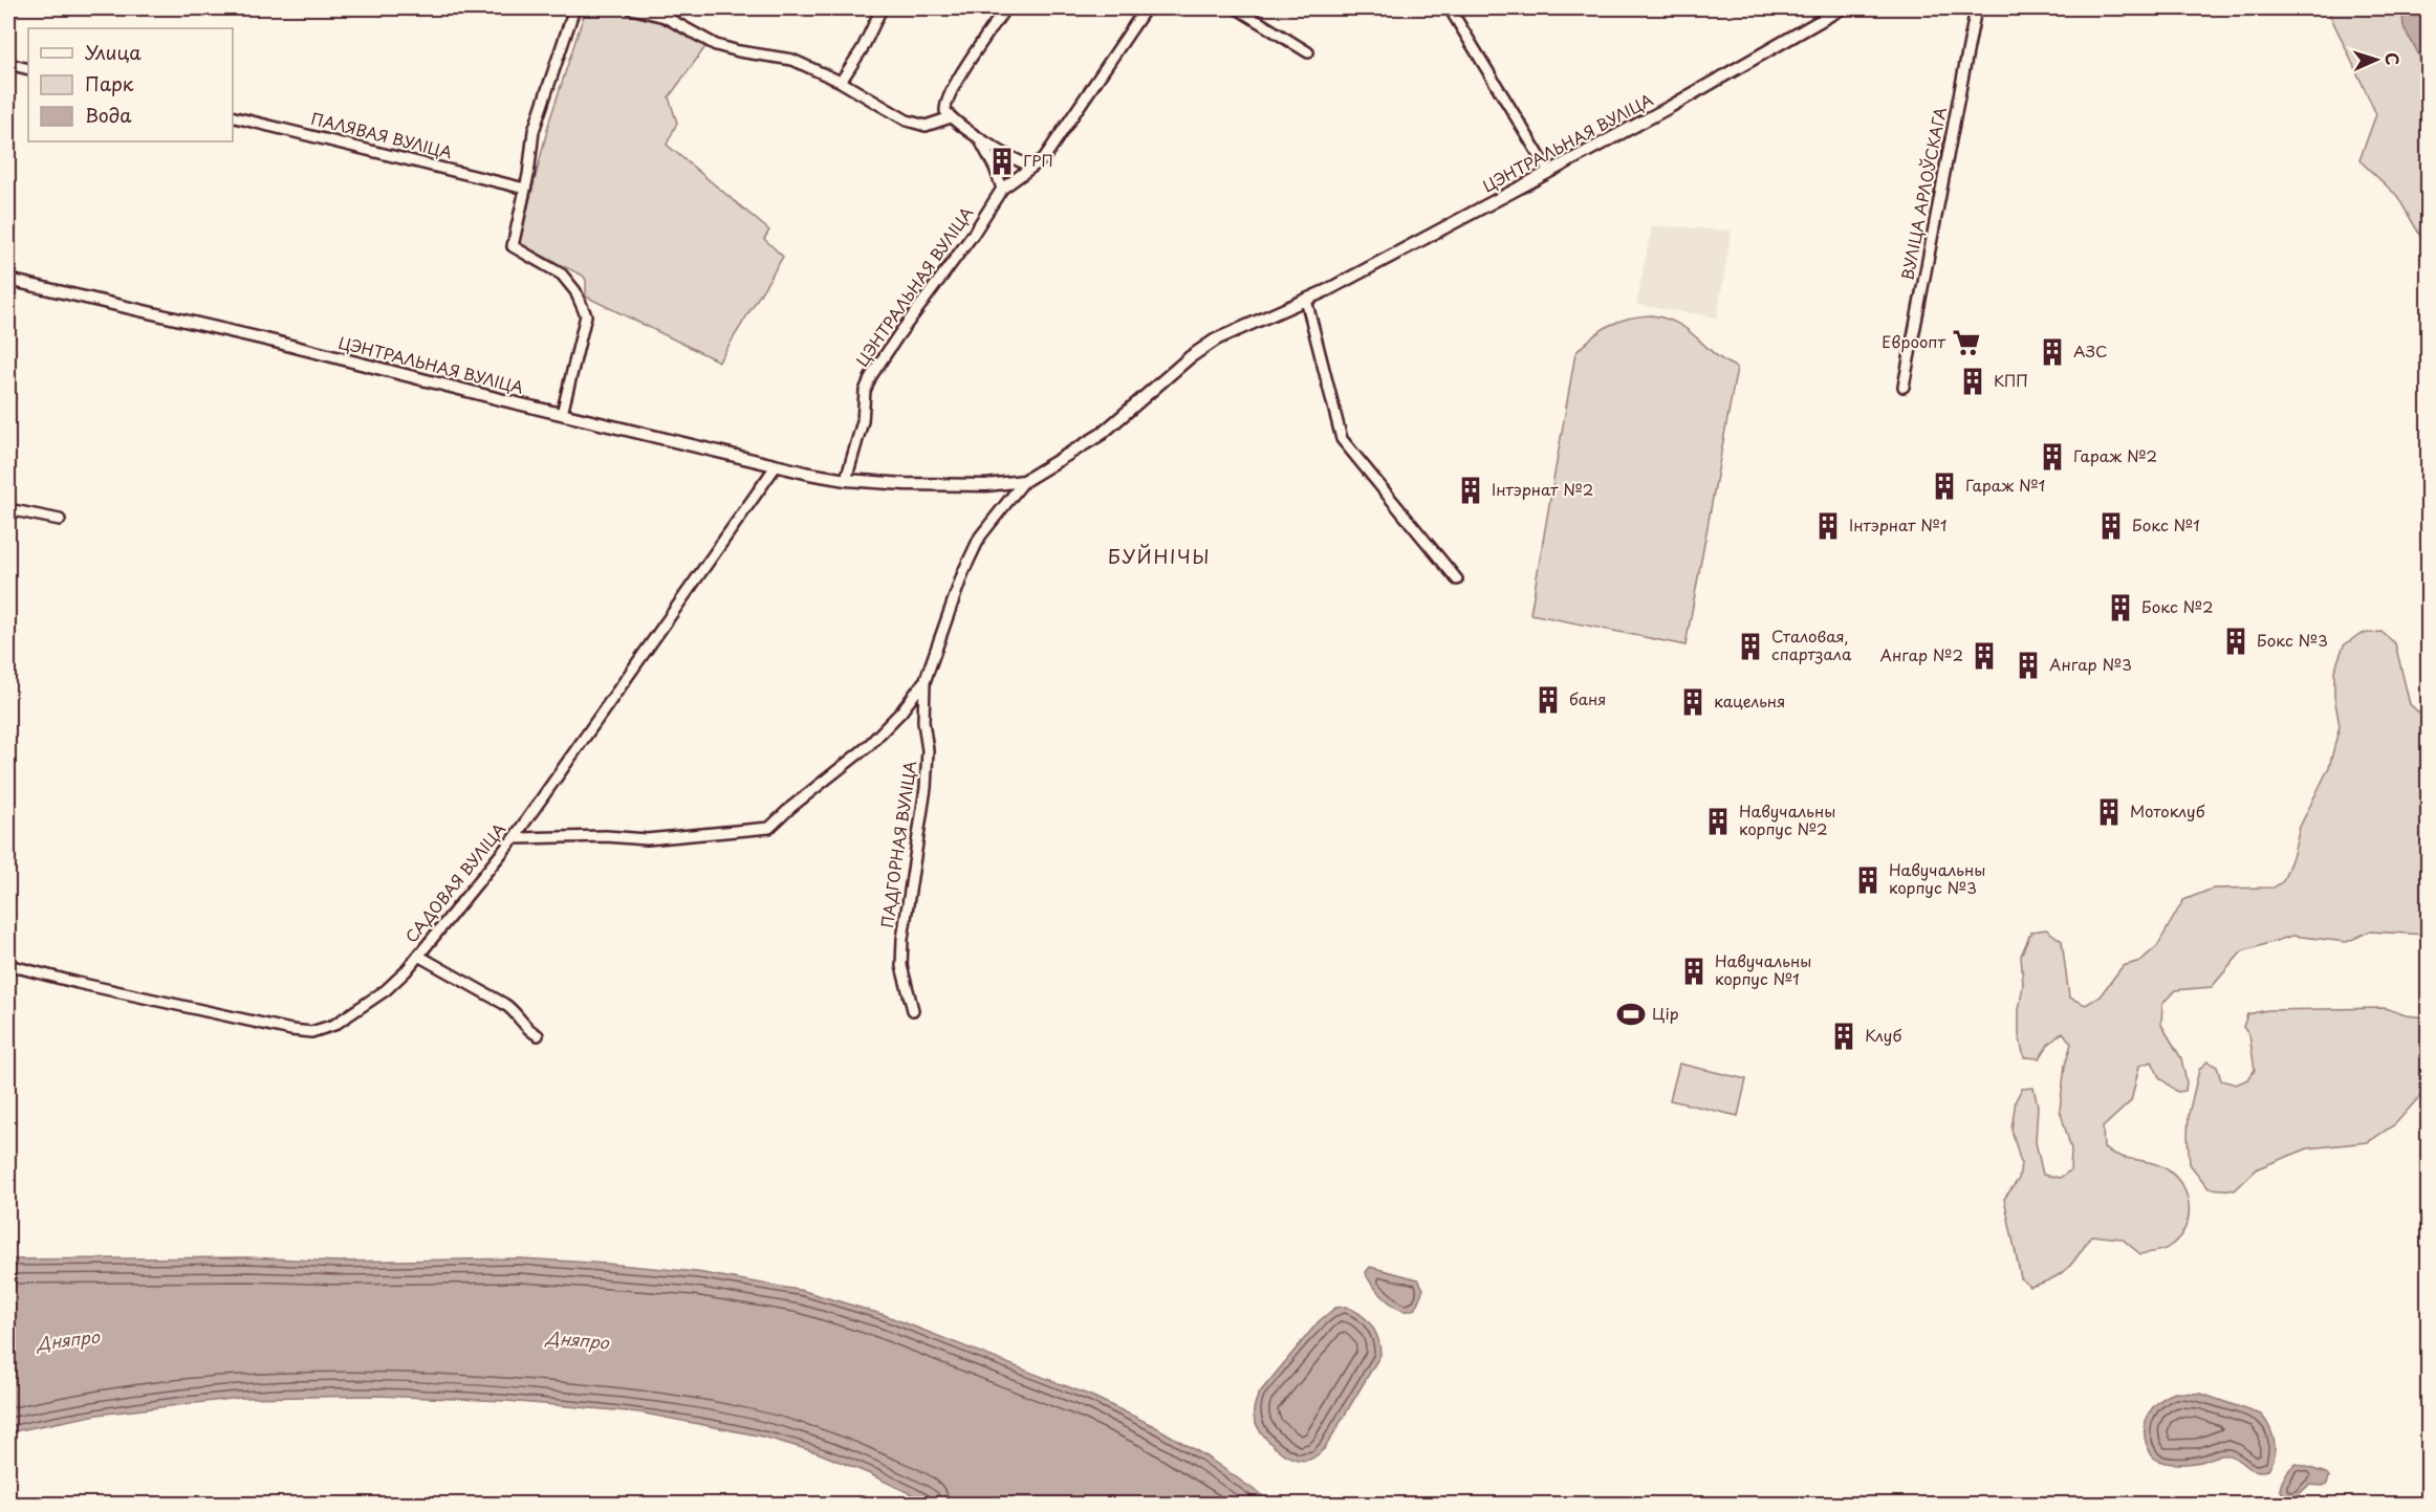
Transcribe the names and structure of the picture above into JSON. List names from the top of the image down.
{
  "streets": {
    "street": [
      "ПАЛЯВАЯ ВУЛІЦА",
      "ЦЭНТРАЛЬНАЯ ВУЛІЦА",
      "ВУЛІЦА АРЛОЎСКАГА",
      "ПАДГОРНАЯ ВУЛІЦА",
      "САДОВАЯ ВУЛІЦА"
    ]
  },
  "crossings": [
    ["ЦЭНТРАЛЬНАЯ ВУЛІЦА", "ПАДГОРНАЯ ВУЛІЦА"],
    ["ЦЭНТРАЛЬНАЯ ВУЛІЦА", "САДОВАЯ ВУЛІЦА"],
    ["ПАДГОРНАЯ ВУЛІЦА", "САДОВАЯ ВУЛІЦА"]
  ],
  "districts": ["БУЙНІЧЫ"],
  "water": ["Дняпро"],
  "places": {
    "building": [
      "ГРП",
      "АЗС",
      "КПП",
      "Гараж №2",
      "Гараж №1",
      "Інтэрнат №2",
      "Інтэрнат №1",
      "Бокс №1",
      "Бокс №2",
      "Бокс №3",
      "Сталовая, спартзала",
      "Ангар №2",
      "Ангар №3",
      "баня",
      "кацельня",
      "Мотоклуб",
      "Навучальны корпус №2",
      "Навучальны корпус №3",
      "Навучальны корпус №1",
      "Клуб"
    ],
    "supermarket": ["Евроопт"],
    "sports": ["Цір"]
  },
  "legend": ["Улица", "Парк", "Вода"],
  "north": "right"
}
